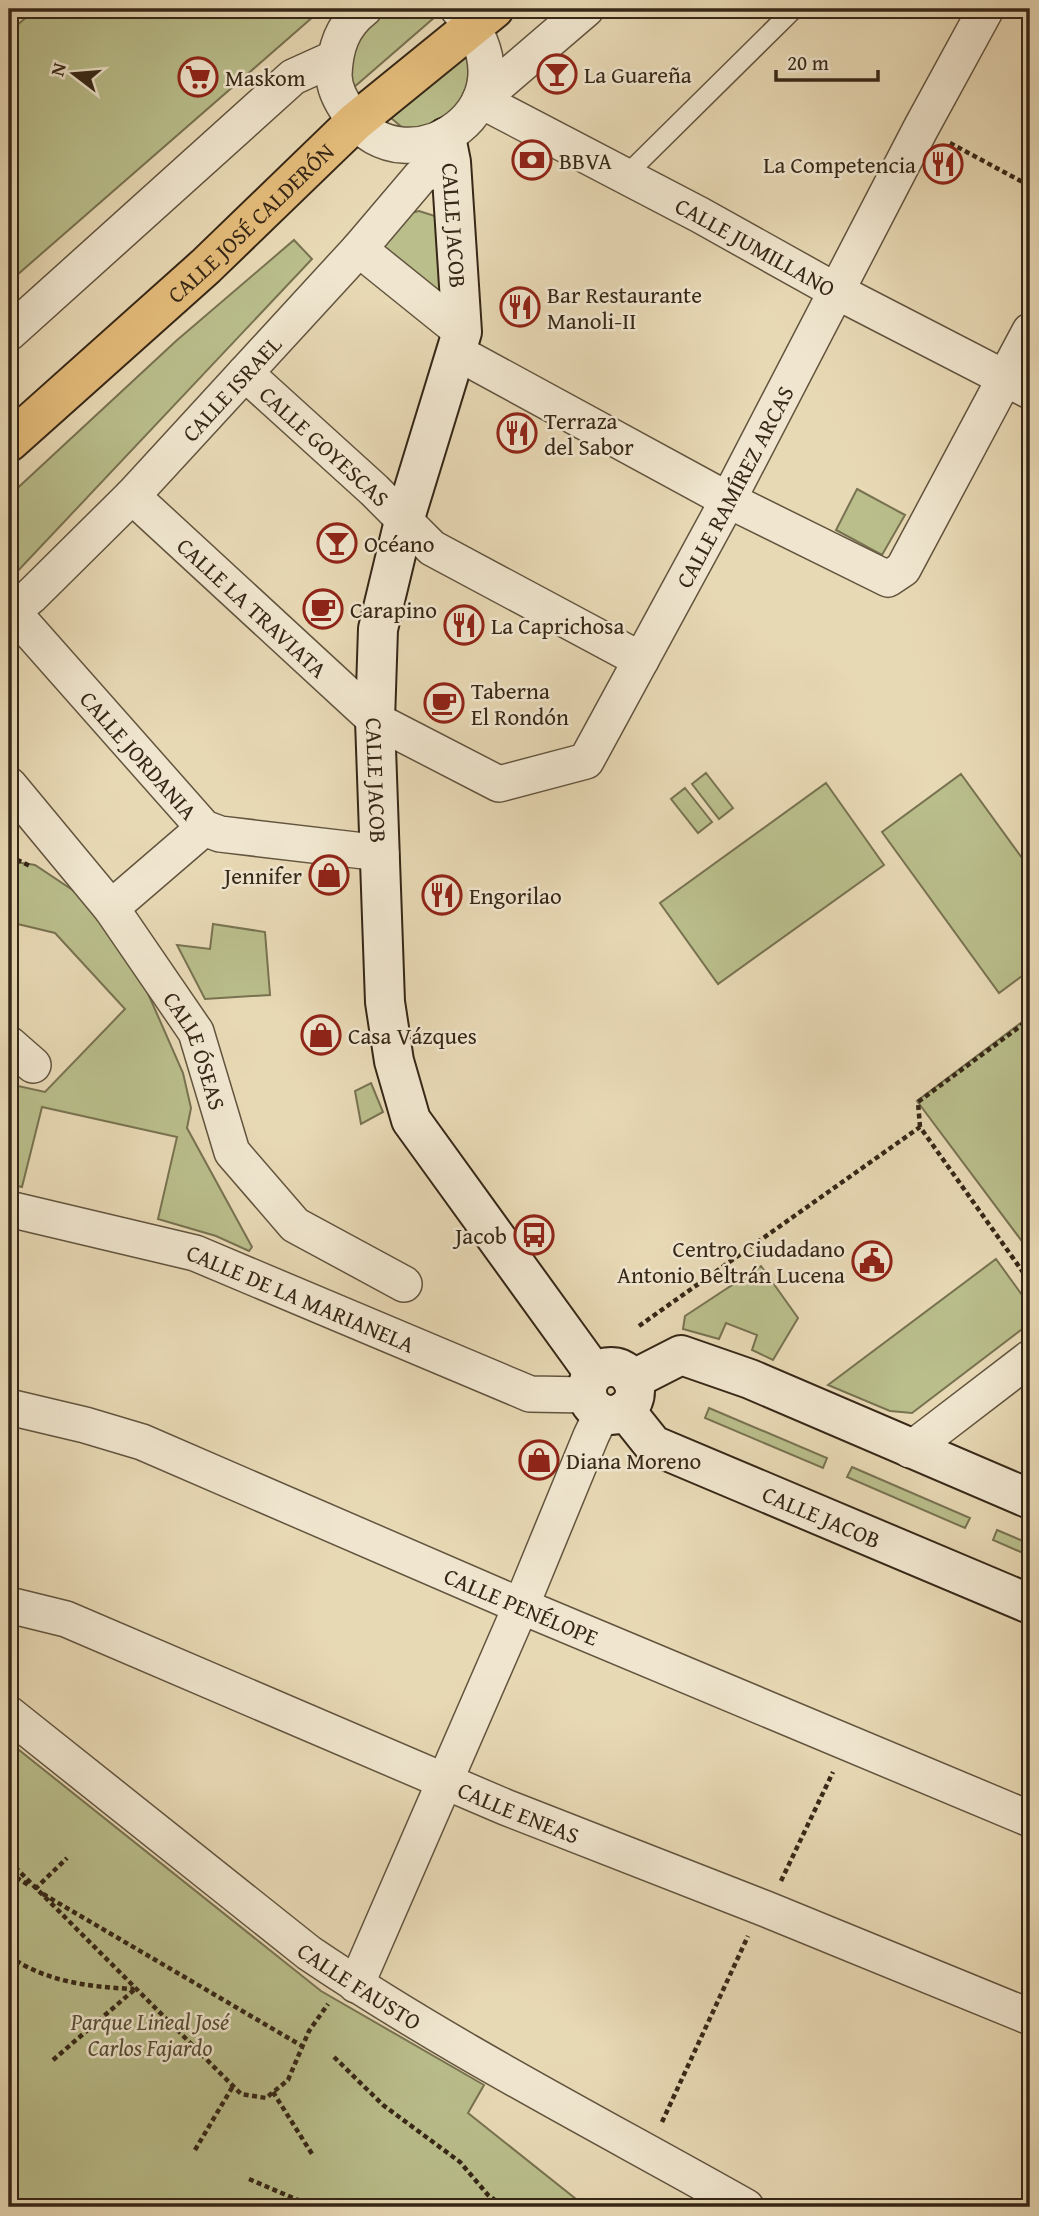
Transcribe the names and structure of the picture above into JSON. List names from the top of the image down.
{
  "streets": {
    "main road": ["CALLE JOSÉ CALDERÓN"],
    "street": [
      "CALLE JACOB",
      "CALLE JUMILLANO",
      "CALLE ISRAEL",
      "CALLE GOYESCAS",
      "CALLE RAMÍREZ ARCAS",
      "CALLE LA TRAVIATA",
      "CALLE JORDANIA",
      "CALLE ÓSEAS",
      "CALLE DE LA MARIANELA",
      "CALLE PENÉLOPE",
      "CALLE ENEAS",
      "CALLE FAUSTO"
    ]
  },
  "crossings": [
    ["CALLE JACOB", "CALLE ISRAEL"],
    ["CALLE JACOB", "CALLE GOYESCAS"],
    ["CALLE JACOB", "CALLE RAMÍREZ ARCAS"],
    ["CALLE JACOB", "CALLE LA TRAVIATA"],
    ["CALLE JACOB", "CALLE JORDANIA"],
    ["CALLE JACOB", "CALLE DE LA MARIANELA"],
    ["CALLE JUMILLANO", "CALLE RAMÍREZ ARCAS"],
    ["CALLE ISRAEL", "CALLE GOYESCAS"],
    ["CALLE ISRAEL", "CALLE LA TRAVIATA"],
    ["CALLE ISRAEL", "CALLE JORDANIA"],
    ["CALLE GOYESCAS", "CALLE RAMÍREZ ARCAS"],
    ["CALLE RAMÍREZ ARCAS", "CALLE LA TRAVIATA"]
  ],
  "parks": ["Parque Lineal José Carlos Fajardo"],
  "places": {
    "bar": ["La Guareña", "Océano"],
    "supermarket": ["Maskom"],
    "bank": ["BBVA"],
    "restaurant": [
      "La Competencia",
      "Bar Restaurante Manoli-II",
      "Terraza del Sabor",
      "La Caprichosa",
      "Engorilao"
    ],
    "cafe": ["Carapino", "Taberna El Rondón"],
    "shop": ["Jennifer", "Casa Vázques", "Diana Moreno"],
    "bus stop": ["Jacob"],
    "public building": ["Centro Ciudadano Antonio Beltrán Lucena"]
  },
  "scale_bar": "20 m",
  "north": "left"
}
